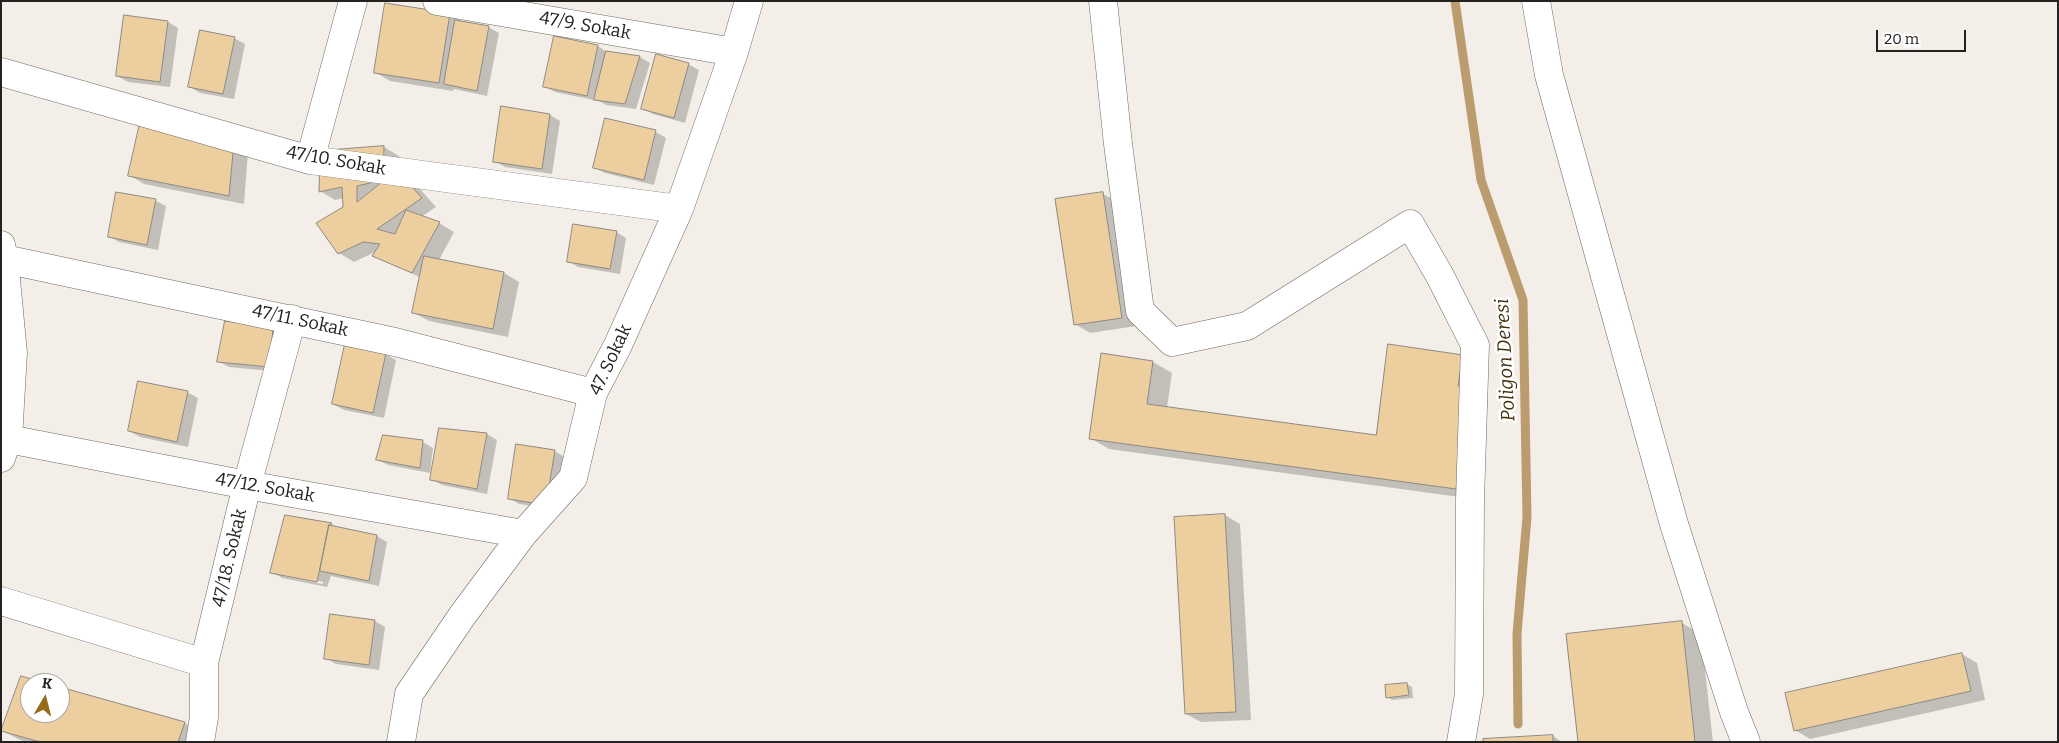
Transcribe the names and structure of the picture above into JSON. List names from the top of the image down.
{
  "streets": {
    "street": [
      "47/9. Sokak",
      "47/10. Sokak",
      "47/11. Sokak",
      "47. Sokak",
      "47/12. Sokak",
      "47/18. Sokak"
    ]
  },
  "crossings": [
    ["47/9. Sokak", "47. Sokak"],
    ["47/10. Sokak", "47. Sokak"],
    ["47/11. Sokak", "47. Sokak"],
    ["47/11. Sokak", "47/18. Sokak"],
    ["47. Sokak", "47/12. Sokak"],
    ["47/12. Sokak", "47/18. Sokak"]
  ],
  "water": ["Poligon Deresi"],
  "scale_bar": "20 m",
  "north": "top"
}
